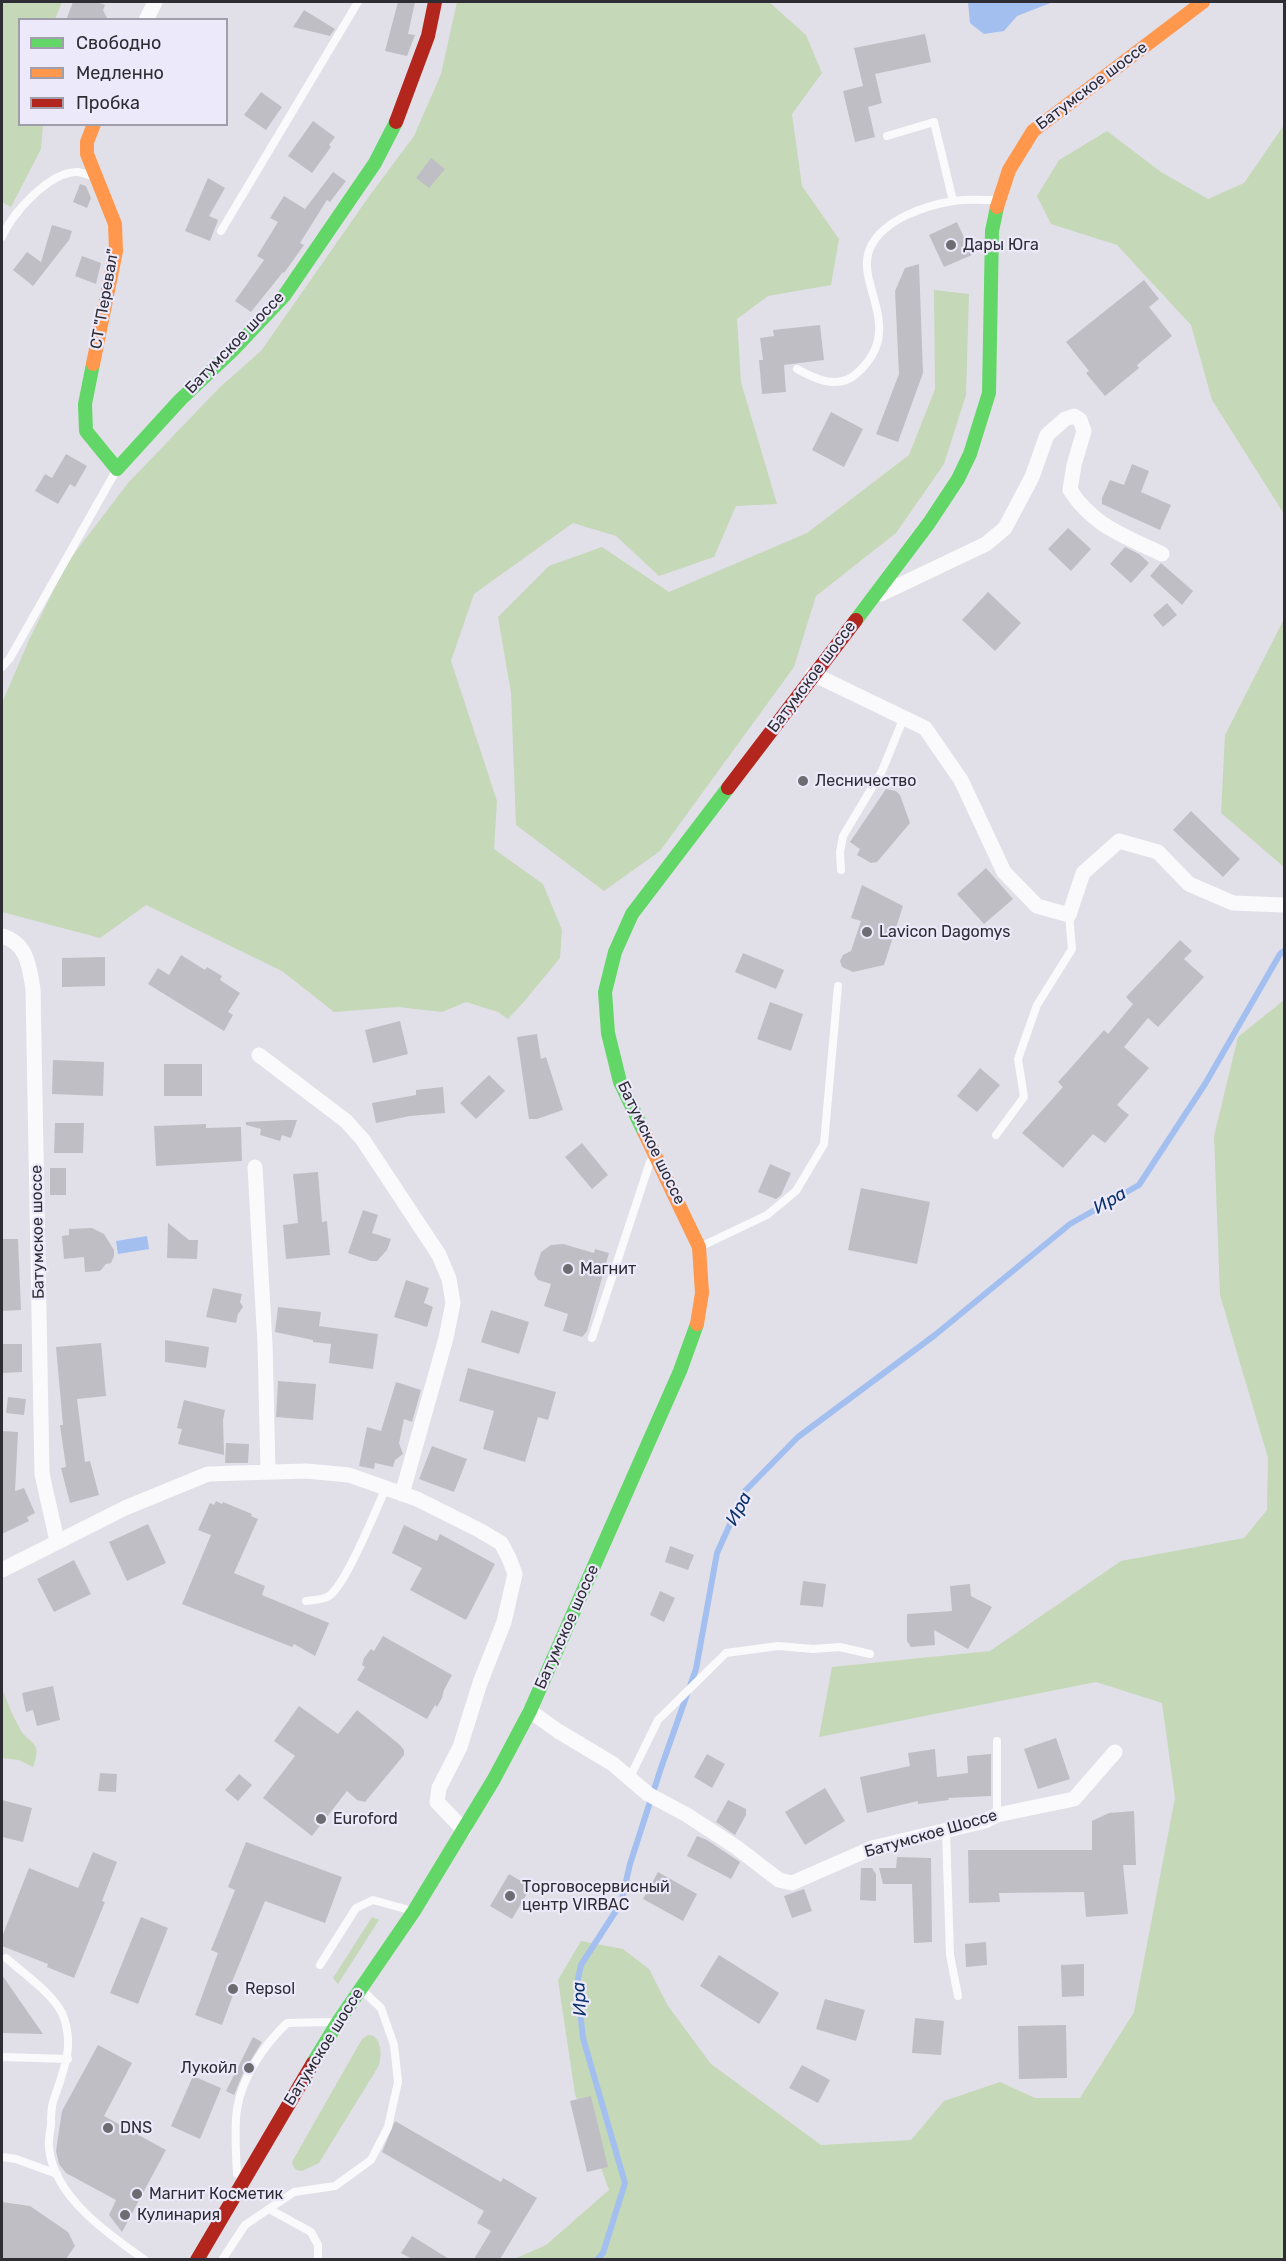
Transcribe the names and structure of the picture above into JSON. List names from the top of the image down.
{
  "streets": {
    "main road": ["Батумское шоссе", "СТ \"Перевал\""],
    "street": ["Батумское Шоссе"]
  },
  "crossings": [
    ["Батумское шоссе", "СТ \"Перевал\""],
    ["Батумское шоссе", "Батумское Шоссе"]
  ],
  "water": ["Ира"],
  "places": [
    "Дары Юга",
    "Лесничество",
    "Lavicon Dagomys",
    "Магнит",
    "Euroford",
    "Торговосервисный центр VIRBAC",
    "Repsol",
    "Лукойл",
    "DNS",
    "Магнит Косметик",
    "Кулинария"
  ],
  "legend": ["Свободно", "Медленно", "Пробка"]
}
